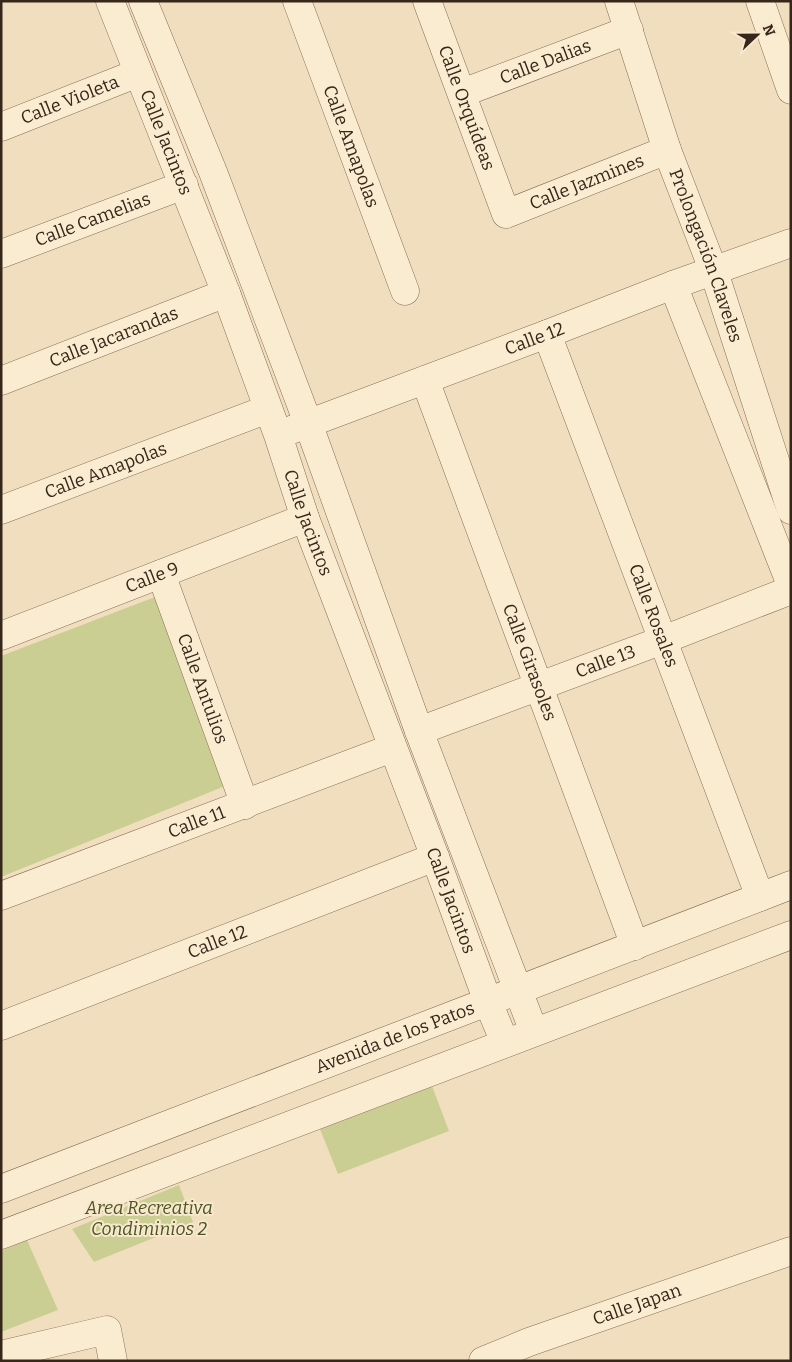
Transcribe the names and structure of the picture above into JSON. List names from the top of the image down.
{
  "streets": {
    "street": [
      "Calle Dalias",
      "Calle Violeta",
      "Calle Orquídeas",
      "Calle Jacintos",
      "Calle Amapolas",
      "Calle Jazmines",
      "Calle Camelias",
      "Prolongación Claveles",
      "Calle Jacarandas",
      "Calle 12",
      "Calle 9",
      "Calle Rosales",
      "Calle 13",
      "Calle Girasoles",
      "Calle Antulios",
      "Calle 11",
      "Avenida de los Patos",
      "Calle Japan"
    ]
  },
  "crossings": [
    ["Calle Dalias", "Calle Orquídeas"],
    ["Calle Dalias", "Prolongación Claveles"],
    ["Calle Violeta", "Calle Jacintos"],
    ["Calle Orquídeas", "Calle Jazmines"],
    ["Calle Jacintos", "Calle Amapolas"],
    ["Calle Jacintos", "Calle Camelias"],
    ["Calle Jacintos", "Calle Jacarandas"],
    ["Calle Jacintos", "Calle 12"],
    ["Calle Jacintos", "Calle 9"],
    ["Calle Jacintos", "Calle 13"],
    ["Calle Jacintos", "Calle 11"],
    ["Calle Jacintos", "Avenida de los Patos"],
    ["Calle Jazmines", "Prolongación Claveles"],
    ["Prolongación Claveles", "Calle 12"],
    ["Calle 12", "Calle Rosales"],
    ["Calle 12", "Calle Girasoles"],
    ["Calle 9", "Calle Antulios"],
    ["Calle Rosales", "Calle 13"],
    ["Calle Rosales", "Avenida de los Patos"],
    ["Calle 13", "Calle Girasoles"],
    ["Calle Girasoles", "Avenida de los Patos"],
    ["Calle Antulios", "Calle 11"]
  ],
  "parks": ["Area Recreativa Condiminios 2"],
  "north": "right"
}
